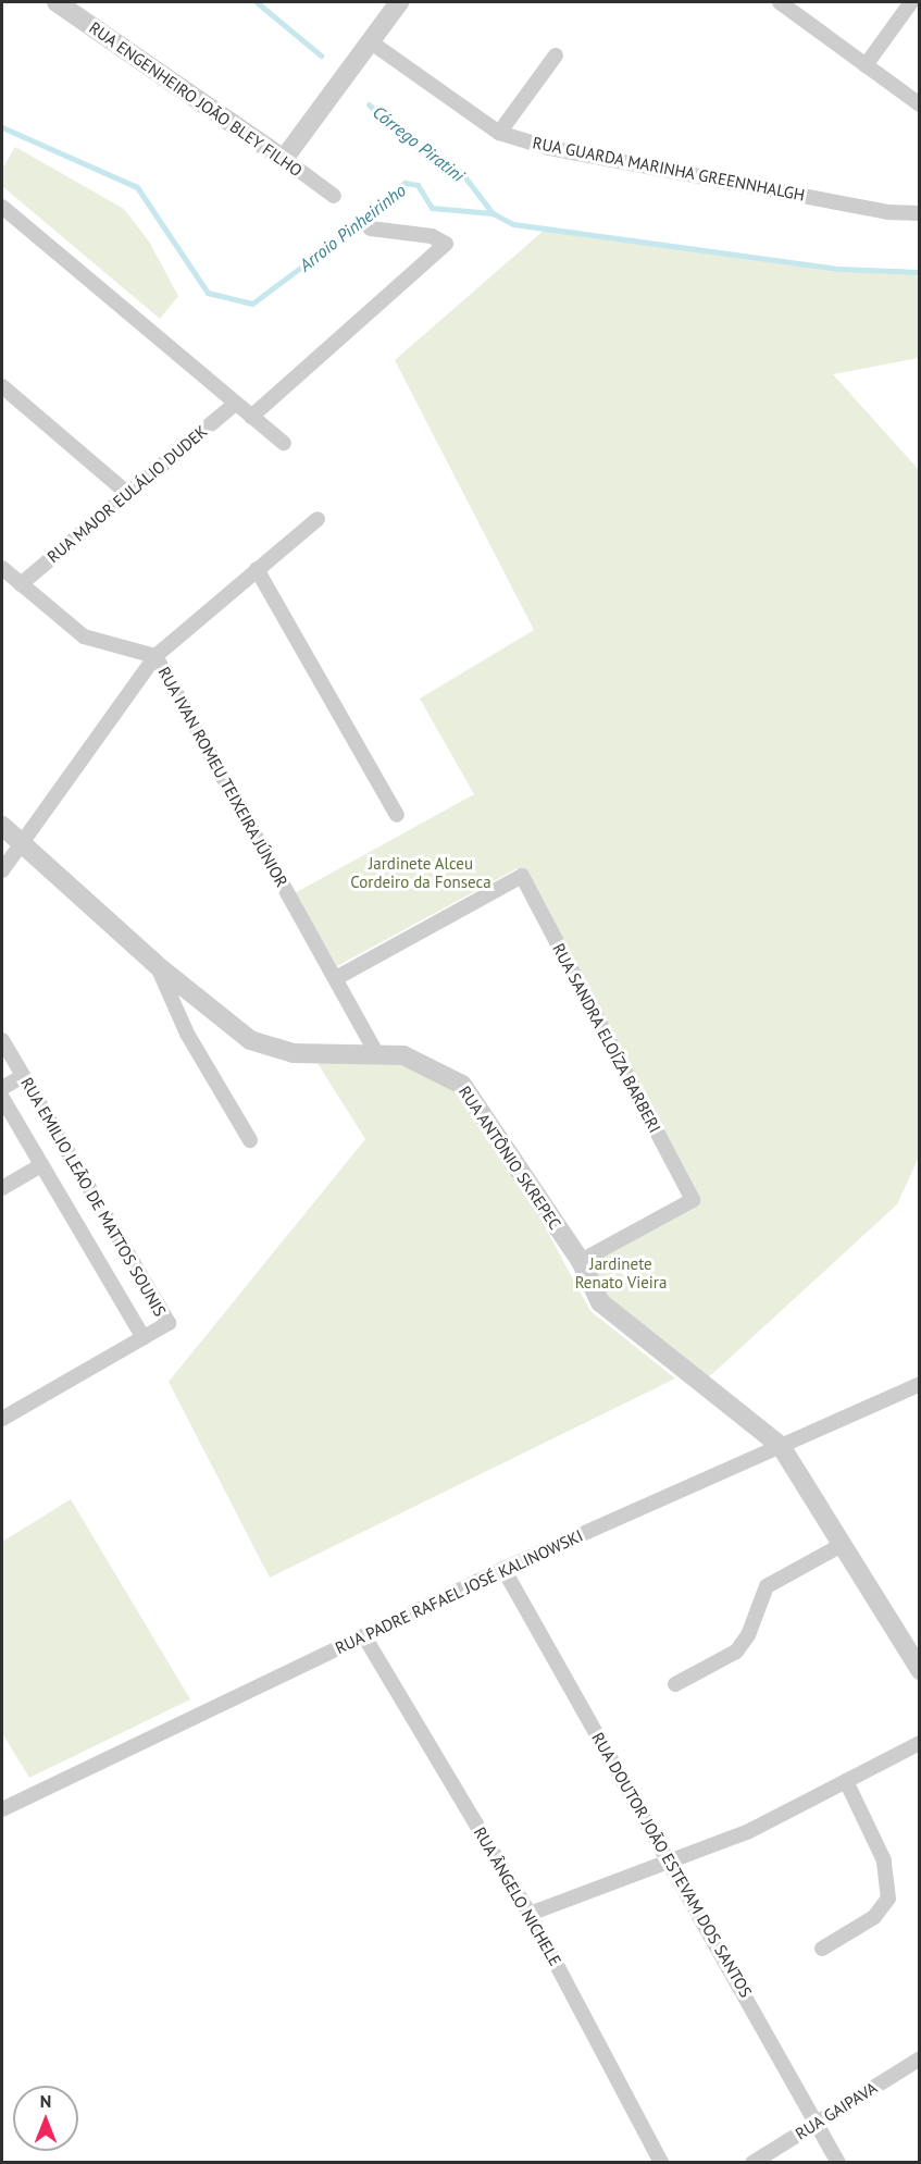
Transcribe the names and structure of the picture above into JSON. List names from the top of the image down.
{
  "streets": {
    "street": [
      "RUA ENGENHEIRO JOÃO BLEY FILHO",
      "RUA GUARDA MARINHA GREENNHALGH",
      "RUA MAJOR EULÁLIO DUDEK",
      "RUA IVAN ROMEU TEIXEIRA JÚNIOR",
      "RUA SANDRA ELOÍZA BARBERI",
      "RUA ANTÔNIO SKREPEC",
      "RUA EMILIO LEÃO DE MATTOS SOUNIS",
      "RUA PADRE RAFAEL JOSÉ KALINOWSKI",
      "RUA DOUTOR JOÃO ESTEVAM DOS SANTOS",
      "RUA ÂNGELO NICHELE",
      "RUA GAIPAVA"
    ]
  },
  "crossings": [
    ["RUA MAJOR EULÁLIO DUDEK", "RUA IVAN ROMEU TEIXEIRA JÚNIOR"],
    ["RUA IVAN ROMEU TEIXEIRA JÚNIOR", "RUA SANDRA ELOÍZA BARBERI"],
    ["RUA IVAN ROMEU TEIXEIRA JÚNIOR", "RUA ANTÔNIO SKREPEC"],
    ["RUA SANDRA ELOÍZA BARBERI", "RUA ANTÔNIO SKREPEC"],
    ["RUA ANTÔNIO SKREPEC", "RUA PADRE RAFAEL JOSÉ KALINOWSKI"],
    ["RUA PADRE RAFAEL JOSÉ KALINOWSKI", "RUA DOUTOR JOÃO ESTEVAM DOS SANTOS"],
    ["RUA PADRE RAFAEL JOSÉ KALINOWSKI", "RUA ÂNGELO NICHELE"],
    ["RUA DOUTOR JOÃO ESTEVAM DOS SANTOS", "RUA GAIPAVA"]
  ],
  "water": ["Córrego Piratini", "Arroio Pinheirinho"],
  "parks": ["Jardinete Alceu Cordeiro da Fonseca", "Jardinete Renato Vieira"],
  "north": "top"
}
